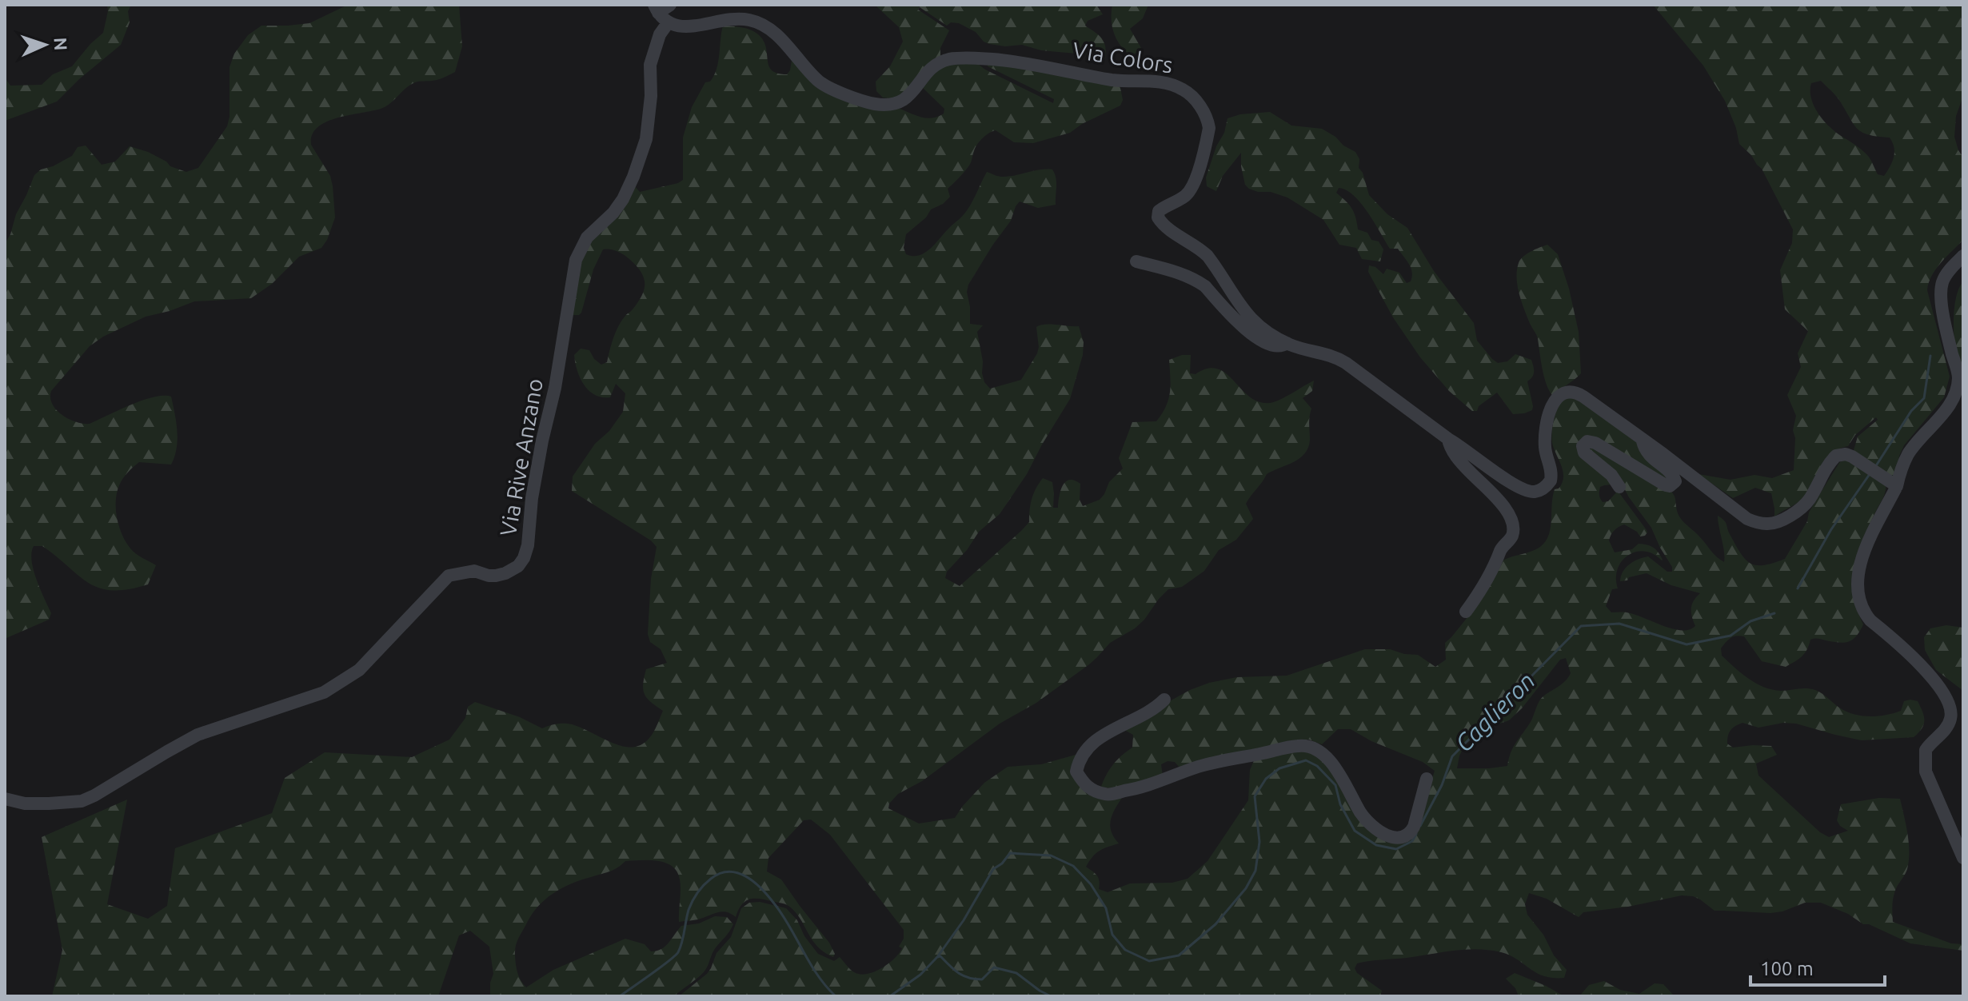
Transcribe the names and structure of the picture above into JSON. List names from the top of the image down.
{
  "streets": {
    "street": ["Via Colors", "Via Rive Anzano"]
  },
  "crossings": [
    ["Via Colors", "Via Rive Anzano"]
  ],
  "water": ["Caglieron"],
  "scale_bar": "100 m",
  "north": "right"
}
